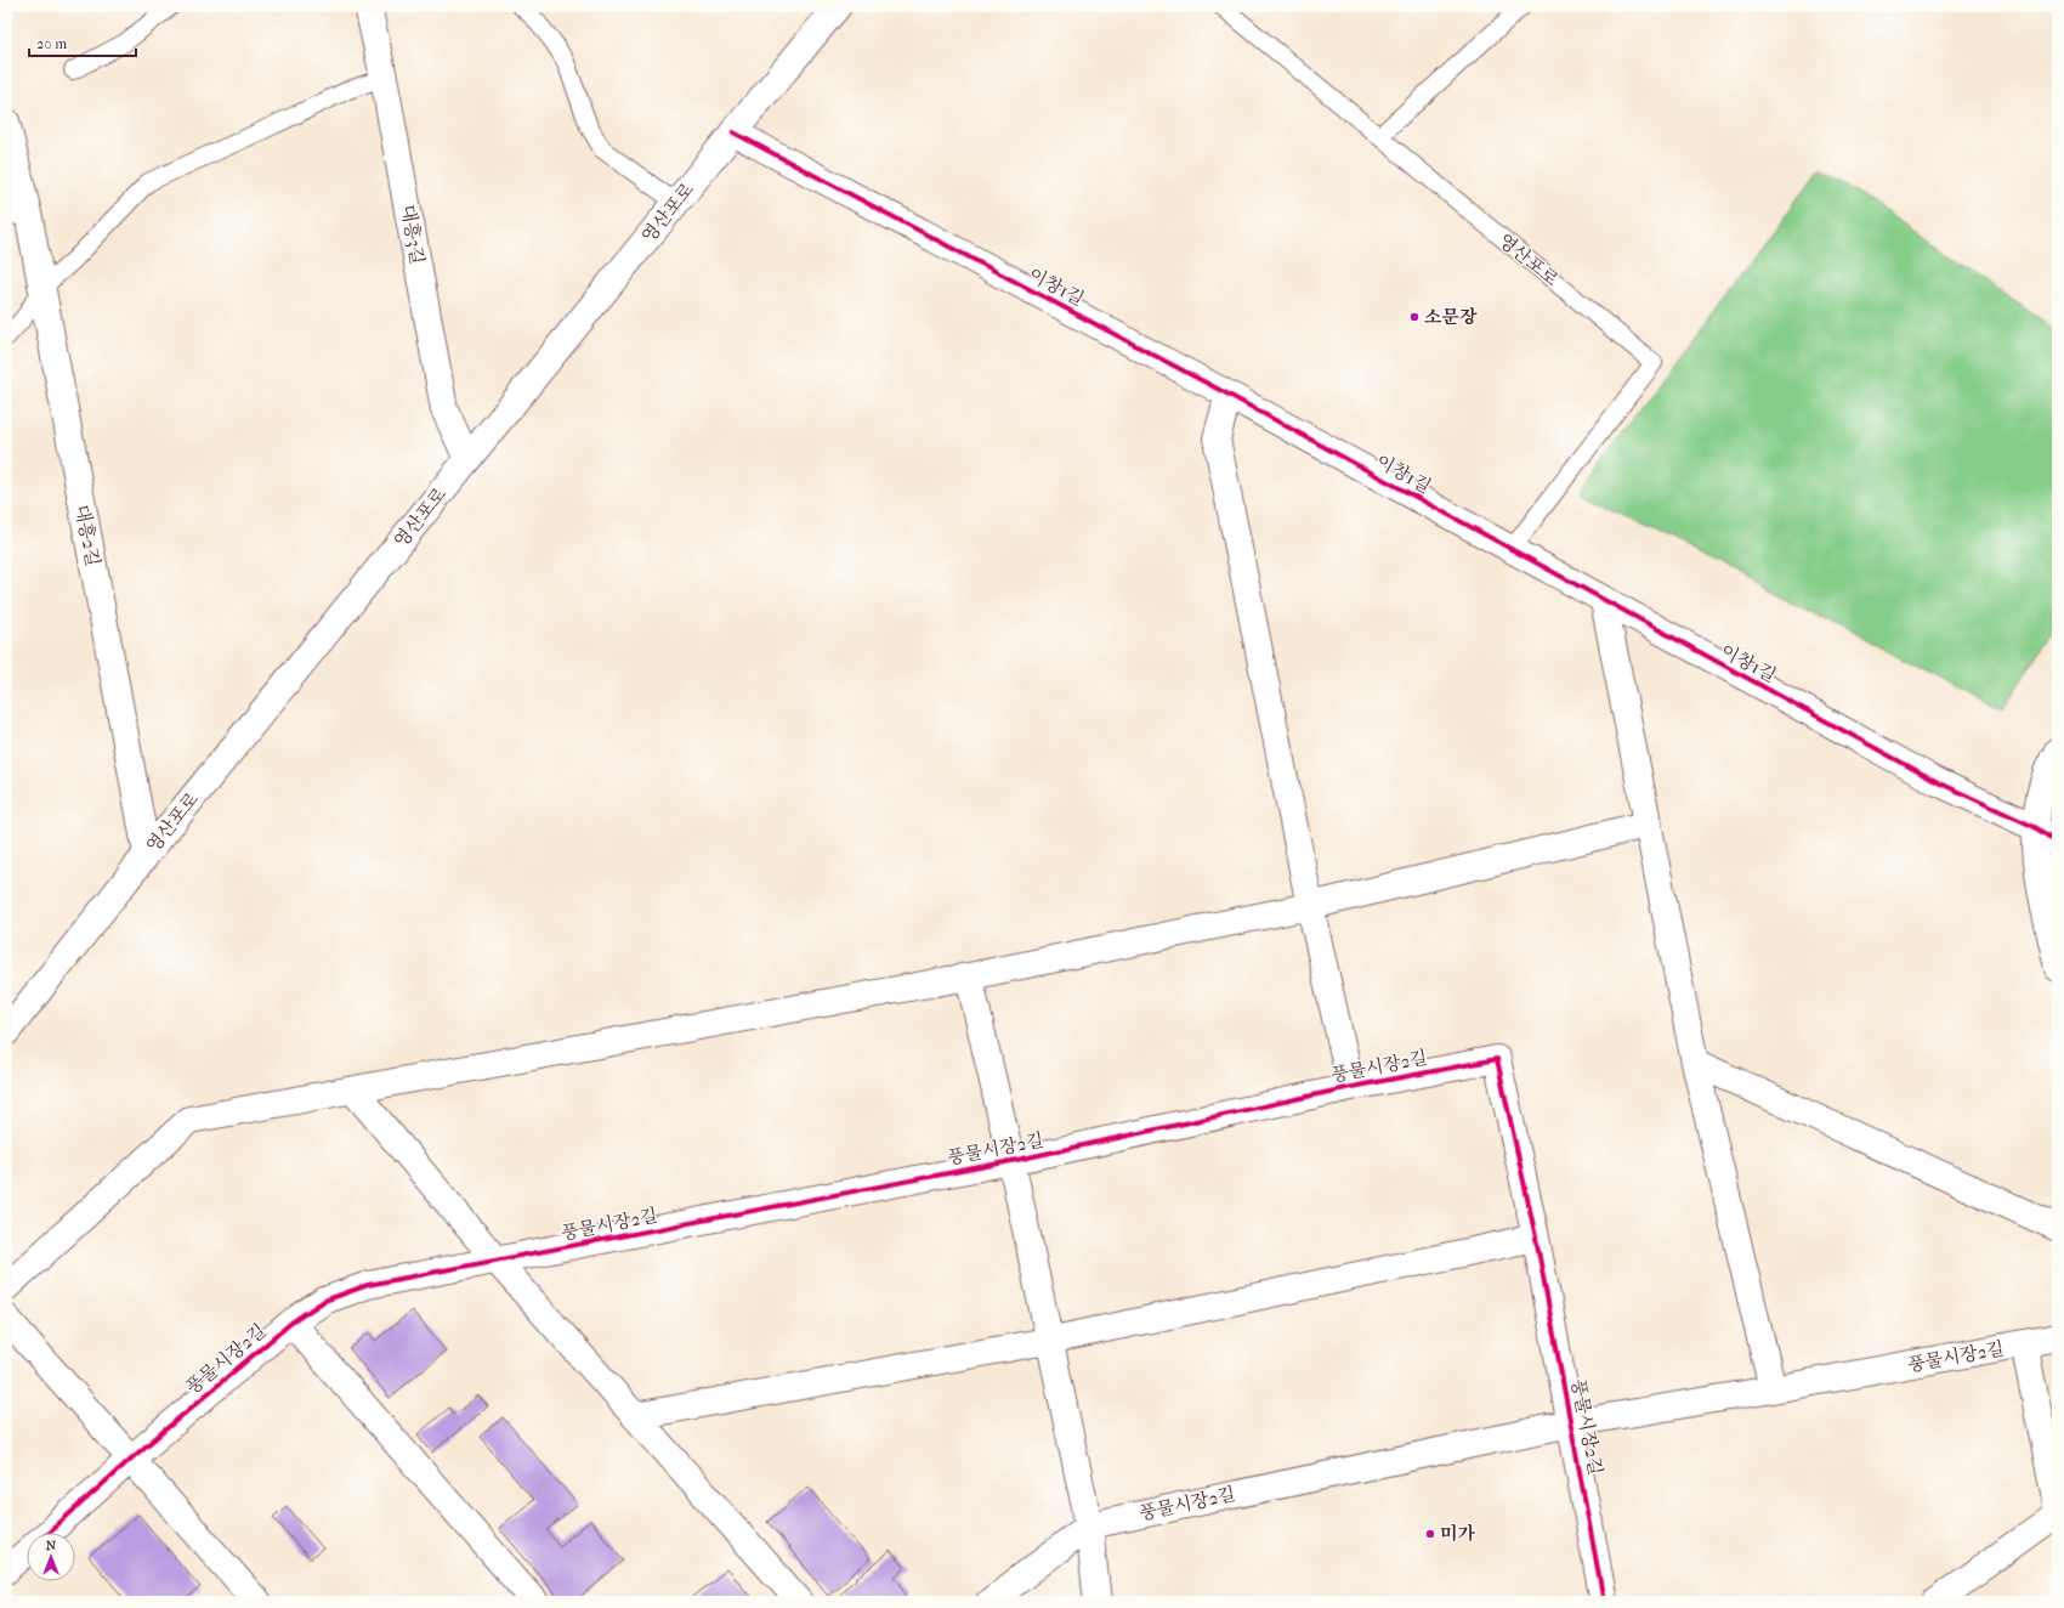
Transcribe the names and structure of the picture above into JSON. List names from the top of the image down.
{
  "streets": {
    "street": [
      "영산포로",
      "대흥3길",
      "이창1길",
      "대흥2길",
      "풍물시장2길"
    ]
  },
  "crossings": [
    ["영산포로", "대흥3길"],
    ["영산포로", "이창1길"],
    ["영산포로", "대흥2길"]
  ],
  "places": ["소문장", "미가"],
  "scale_bar": "20 m",
  "north": "top"
}
